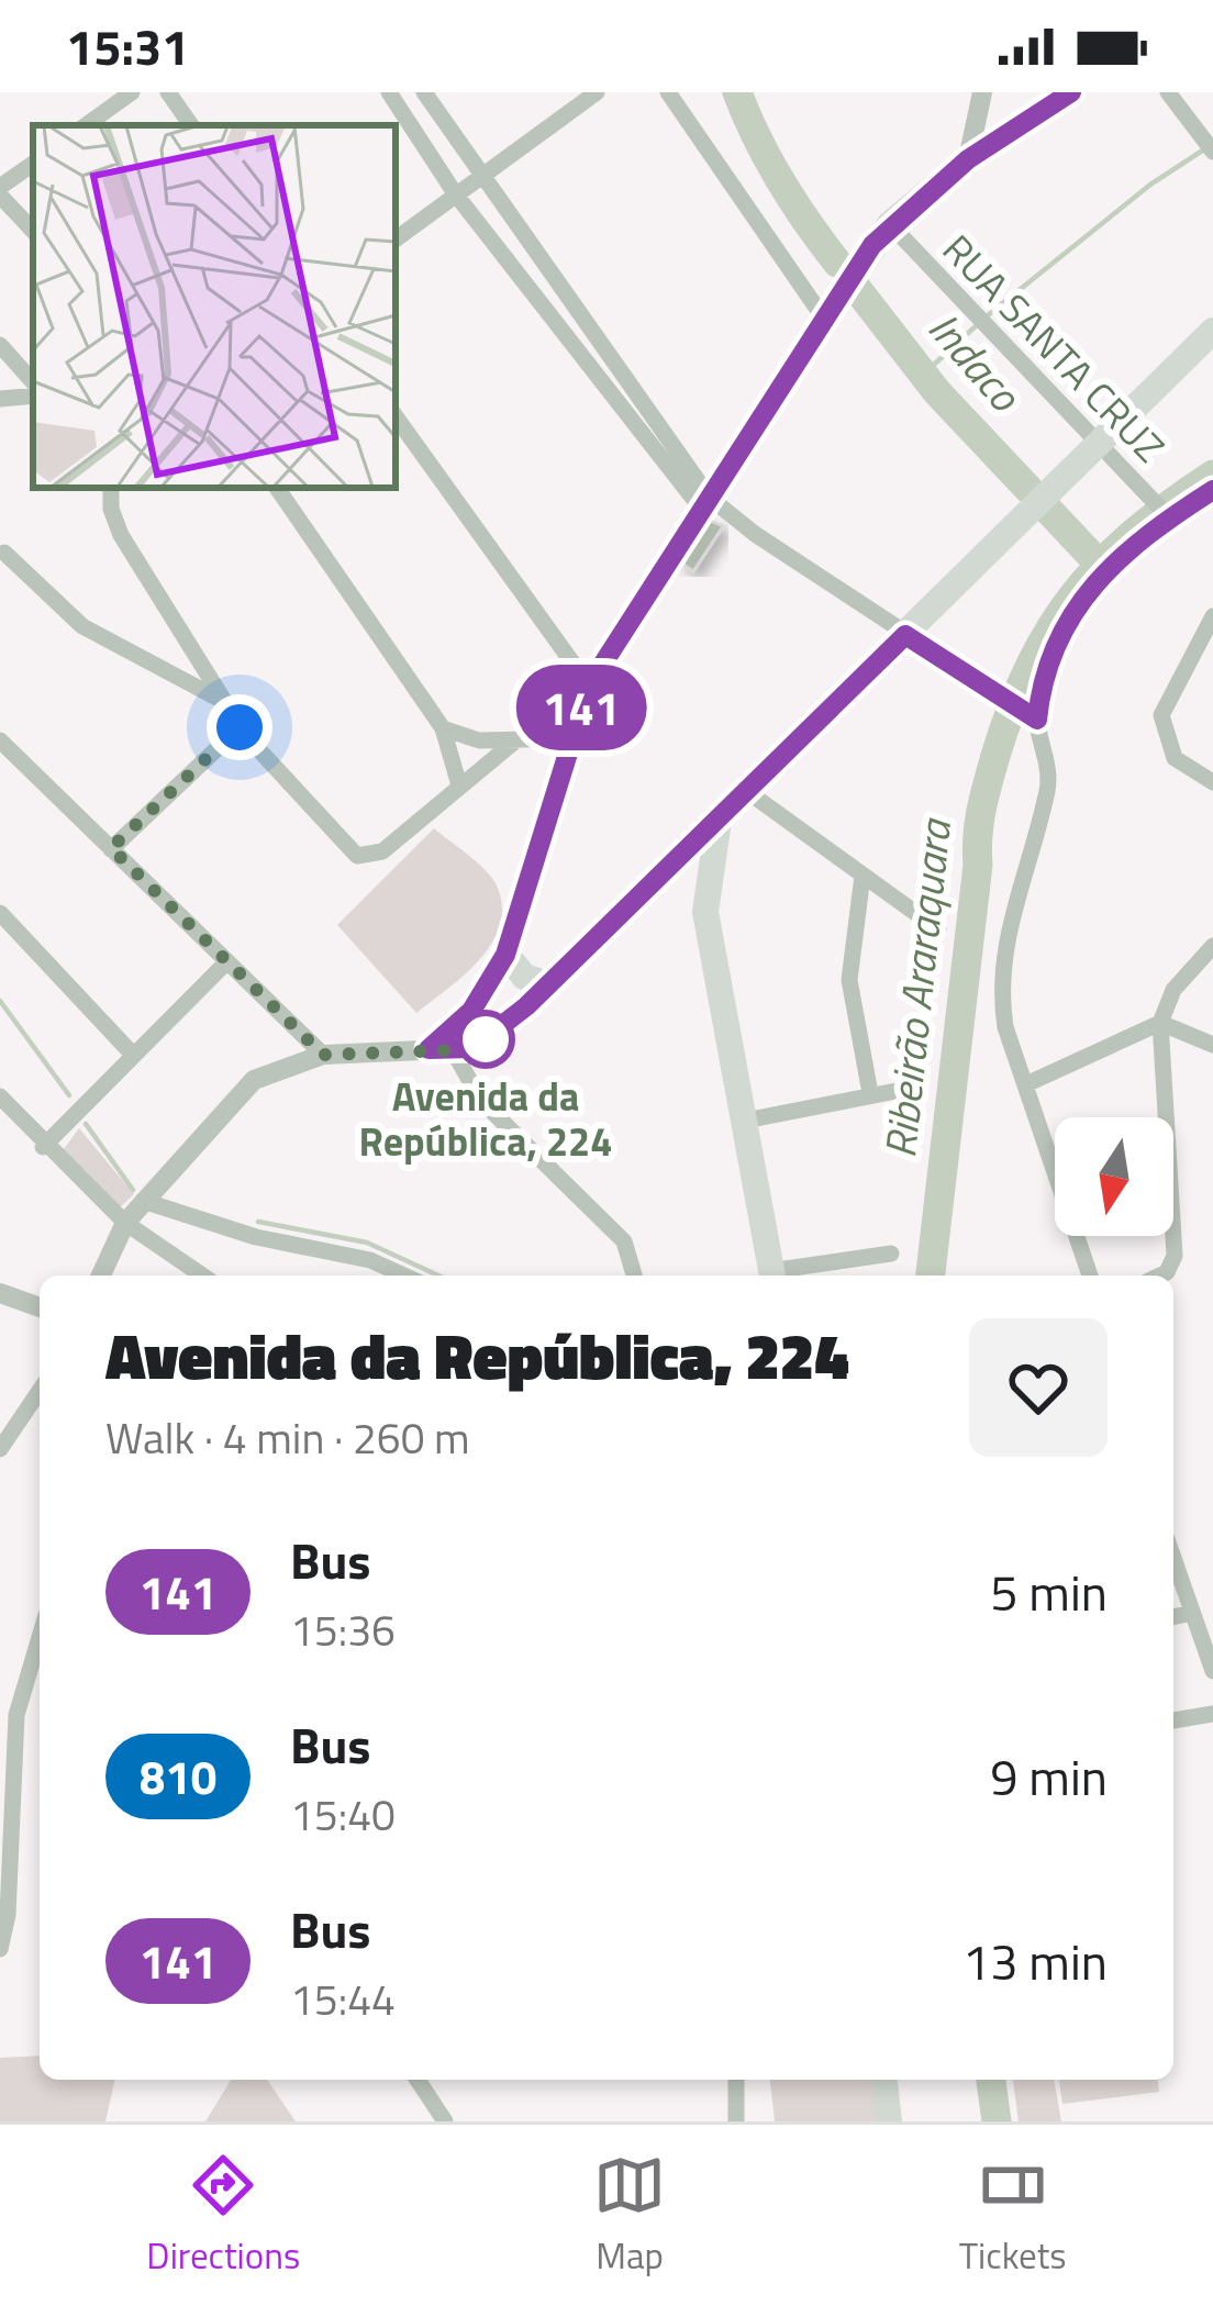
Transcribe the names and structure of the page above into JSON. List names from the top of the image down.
{
  "streets": {
    "street": ["RUA SANTA CRUZ"]
  },
  "water": ["Indaco", "Ribeirão Araraquara"],
  "places": ["Avenida da República, 224"],
  "lines": ["bus line 141"],
  "north": "bottom",
  "page": {
    "status": "15:31",
    "on_map": "141",
    "heading": ["Avenida da República, 224", "Walk · 4 min · 260 m"],
    "list": [
      {
        "mark": "141",
        "name": "Bus",
        "note": "15:36",
        "value": "5 min"
      },
      {
        "mark": "810",
        "name": "Bus",
        "note": "15:40",
        "value": "9 min"
      },
      {
        "mark": "141",
        "name": "Bus",
        "note": "15:44",
        "value": "13 min"
      }
    ],
    "tabs": ["Directions", "Map", "Tickets"]
  }
}
